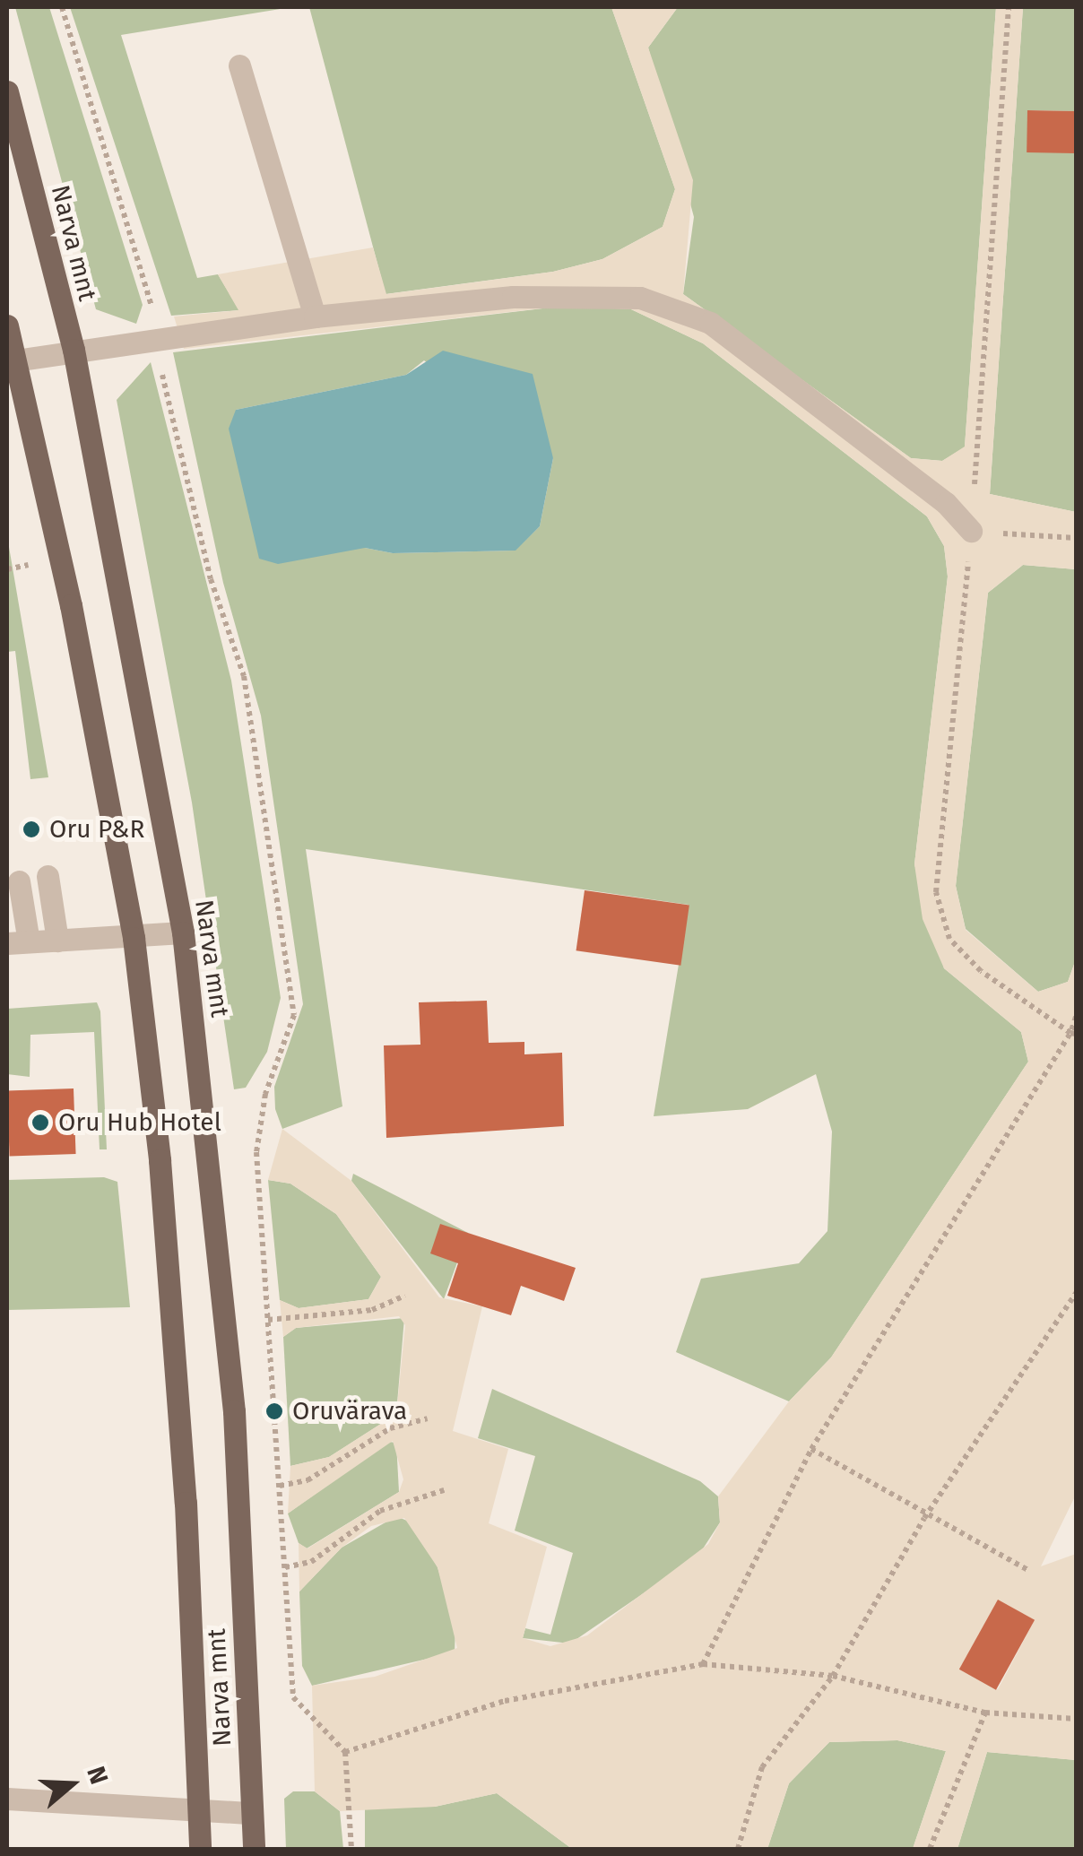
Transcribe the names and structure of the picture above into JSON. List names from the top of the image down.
{
  "streets": {
    "main road": ["Narva mnt"]
  },
  "places": ["Oru P&R", "Oru Hub Hotel", "Oruvärava"],
  "north": "right"
}
